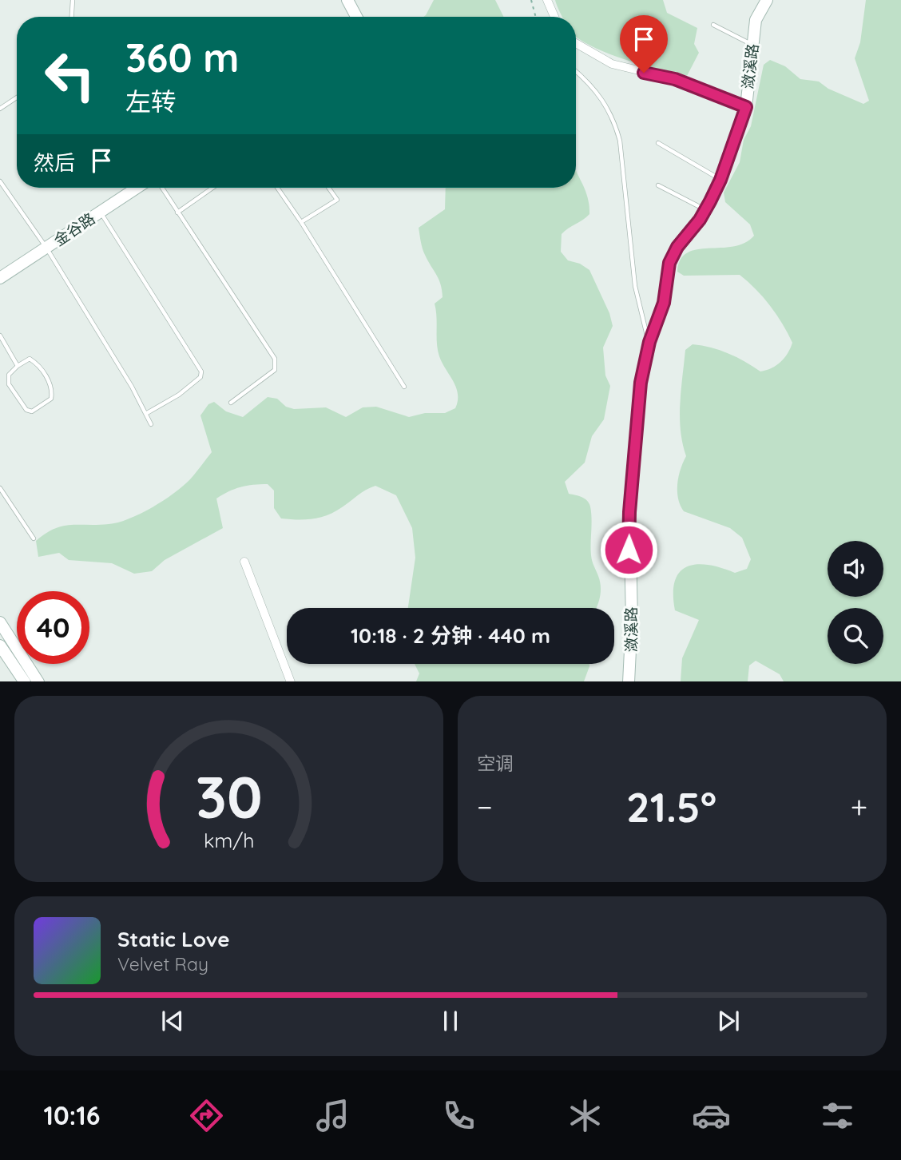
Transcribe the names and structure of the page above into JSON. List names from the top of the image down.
{
  "streets": {
    "street": ["潋溪路", "金谷路"]
  },
  "page": {
    "turn": ["360 m", "左转"],
    "then": "然后",
    "limit": "40",
    "trip": "10:18 · 2 分钟 · 440 m",
    "tile": "空调",
    "heat": ["−", "21.5°", "+"],
    "song": ["Static Love", "Velvet Ray"],
    "tabs": "10:16",
    "gauge": ["30", "km/h"]
  }
}
